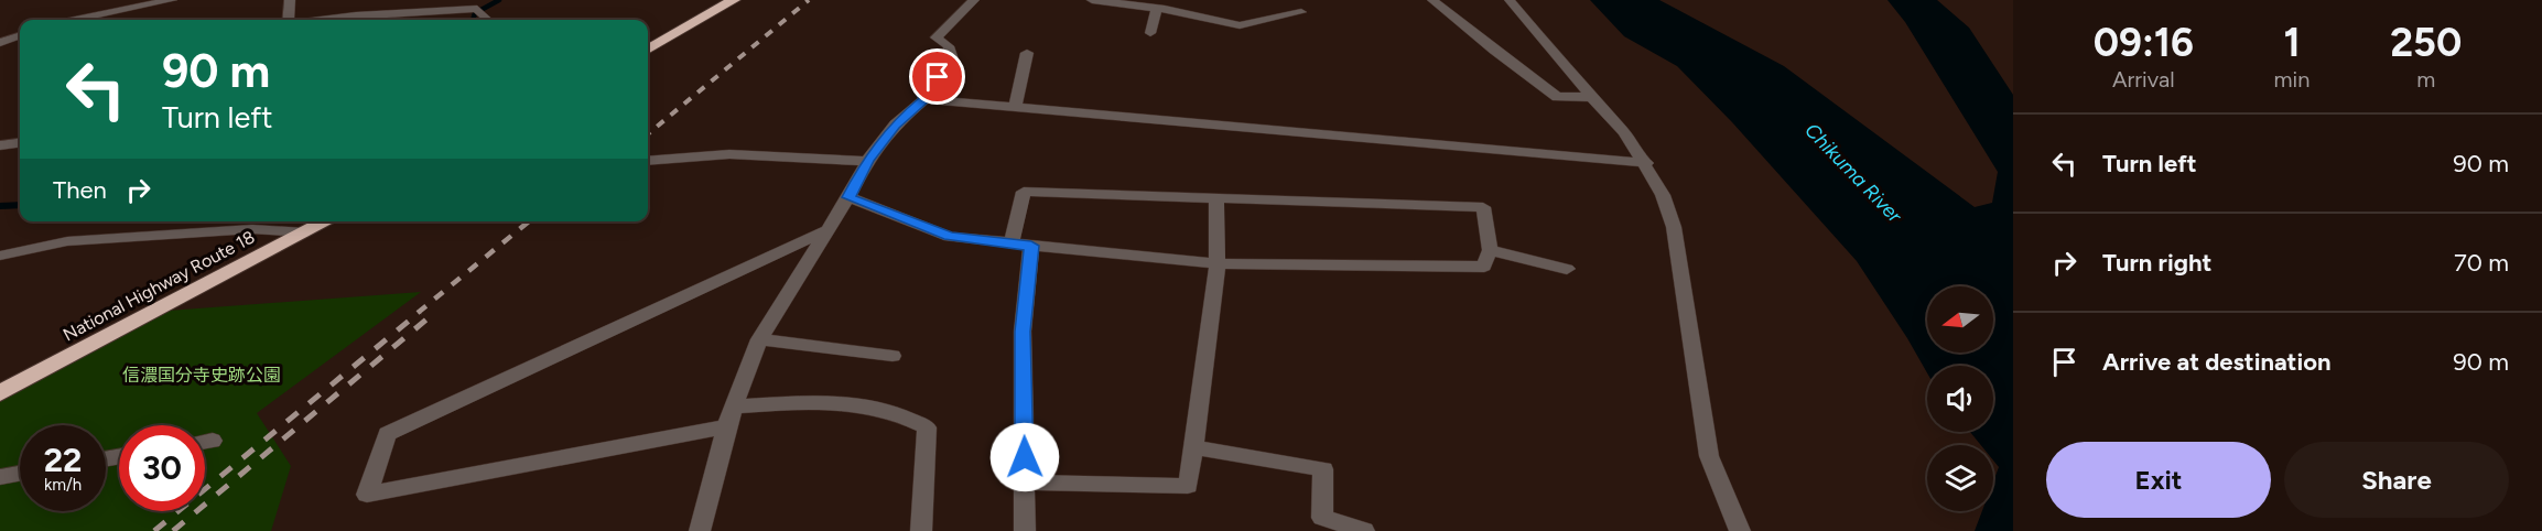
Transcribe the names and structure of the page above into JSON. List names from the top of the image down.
{
  "streets": {
    "highway": ["National Highway Route 18"]
  },
  "water": ["Chikuma River"],
  "parks": ["信濃国分寺史跡公園"],
  "north": "left",
  "page": {
    "eta": [
      "09:16",
      "Arrival",
      "1",
      "min",
      "250",
      "m"
    ],
    "turn": ["90 m", "Turn left"],
    "list": [
      {
        "name": "Turn left",
        "value": "90 m"
      },
      {
        "name": "Turn right",
        "value": "70 m"
      },
      {
        "name": "Arrive at destination",
        "value": "90 m"
      }
    ],
    "then": "Then",
    "speed": "22 km/h",
    "limit": "30",
    "buttons": ["Exit", "Share"]
  }
}
